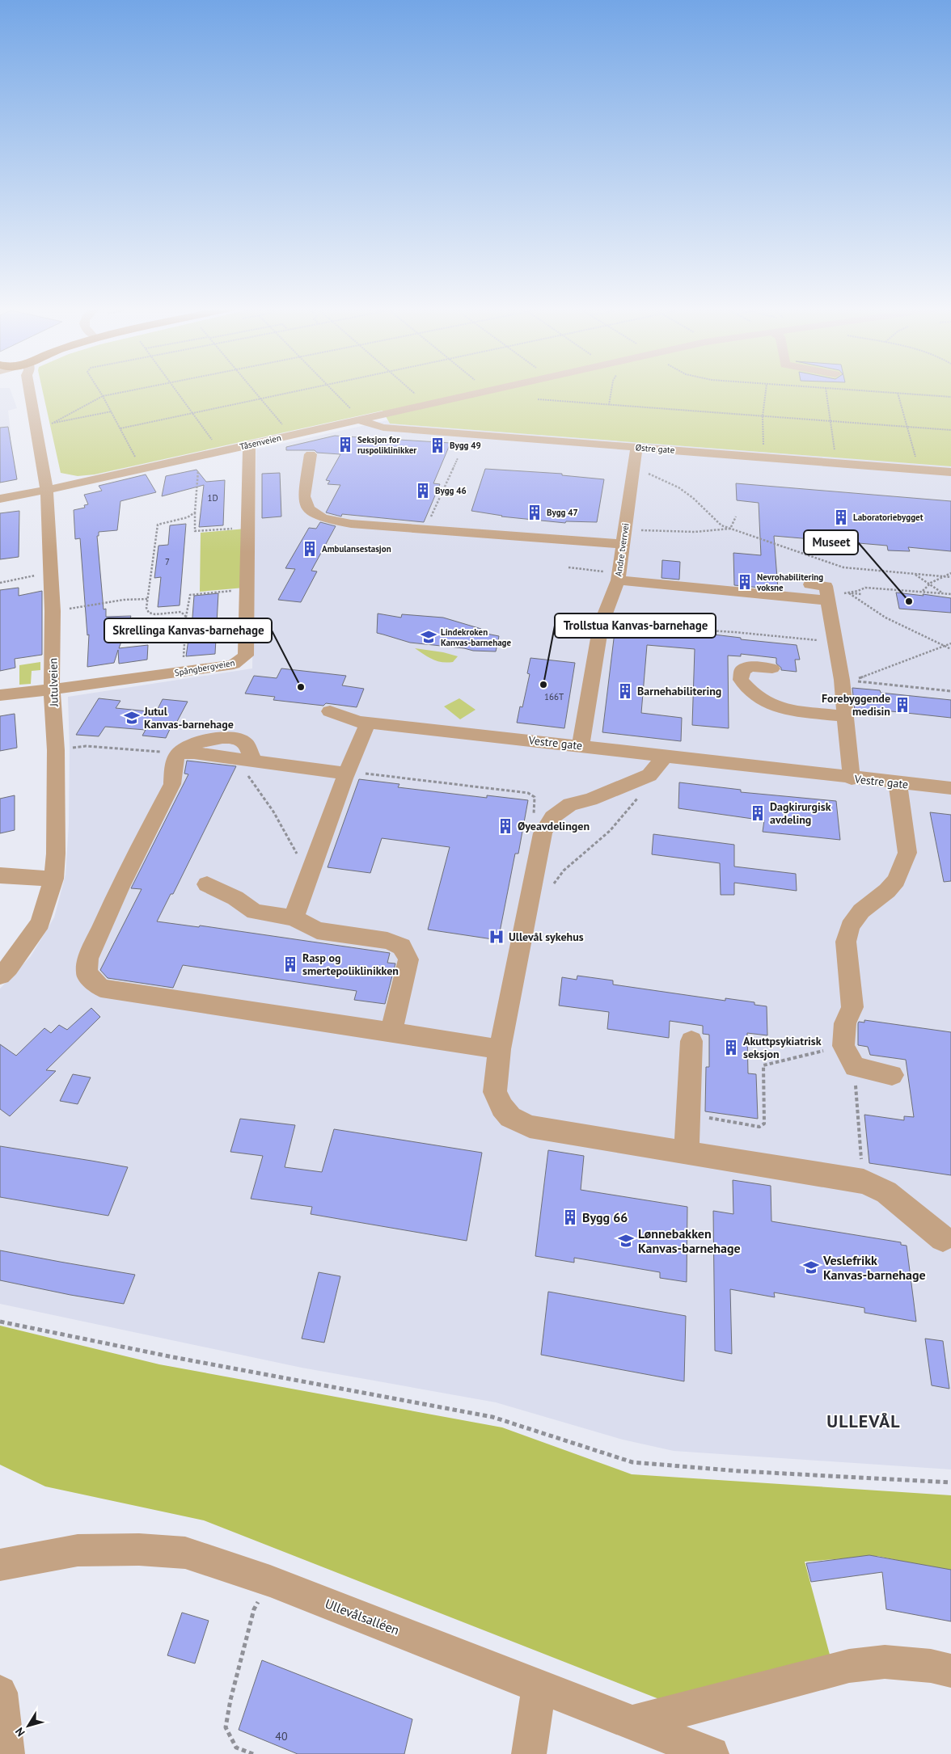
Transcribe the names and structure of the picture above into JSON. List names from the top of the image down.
{
  "streets": {
    "street": [
      "Tåsenveien",
      "Østre gate",
      "Andre tverrvei",
      "Spångbergveien",
      "Jutulveien",
      "Vestre gate",
      "Ullevålsalléen"
    ]
  },
  "crossings": [
    ["Tåsenveien", "Østre gate"],
    ["Tåsenveien", "Spångbergveien"],
    ["Tåsenveien", "Jutulveien"],
    ["Østre gate", "Andre tverrvei"],
    ["Andre tverrvei", "Vestre gate"],
    ["Spångbergveien", "Jutulveien"]
  ],
  "districts": ["ULLEVÅL"],
  "places": {
    "building": [
      "Seksjon for ruspoliklinikker",
      "Bygg 49",
      "Bygg 46",
      "Bygg 47",
      "Laboratoriebygget",
      "Ambulansestasjon",
      "Nevrohabilitering voksne",
      "Barnehabilitering",
      "Forebyggende medisin",
      "Dagkirurgisk avdeling",
      "Øyeavdelingen",
      "Rasp og smertepoliklinikken",
      "Akuttpsykiatrisk seksjon",
      "Bygg 66"
    ],
    "other": ["Museet", "Trollstua Kanvas-barnehage", "Skrellinga Kanvas-barnehage"],
    "school or university": [
      "Lindekroken Kanvas-barnehage",
      "Jutul Kanvas-barnehage",
      "Lønnebakken Kanvas-barnehage",
      "Veslefrikk Kanvas-barnehage"
    ],
    "hospital": ["Ullevål sykehus"]
  },
  "house_numbers": [
    "1D",
    "7",
    "166T",
    "40"
  ],
  "north": "bottom left"
}
